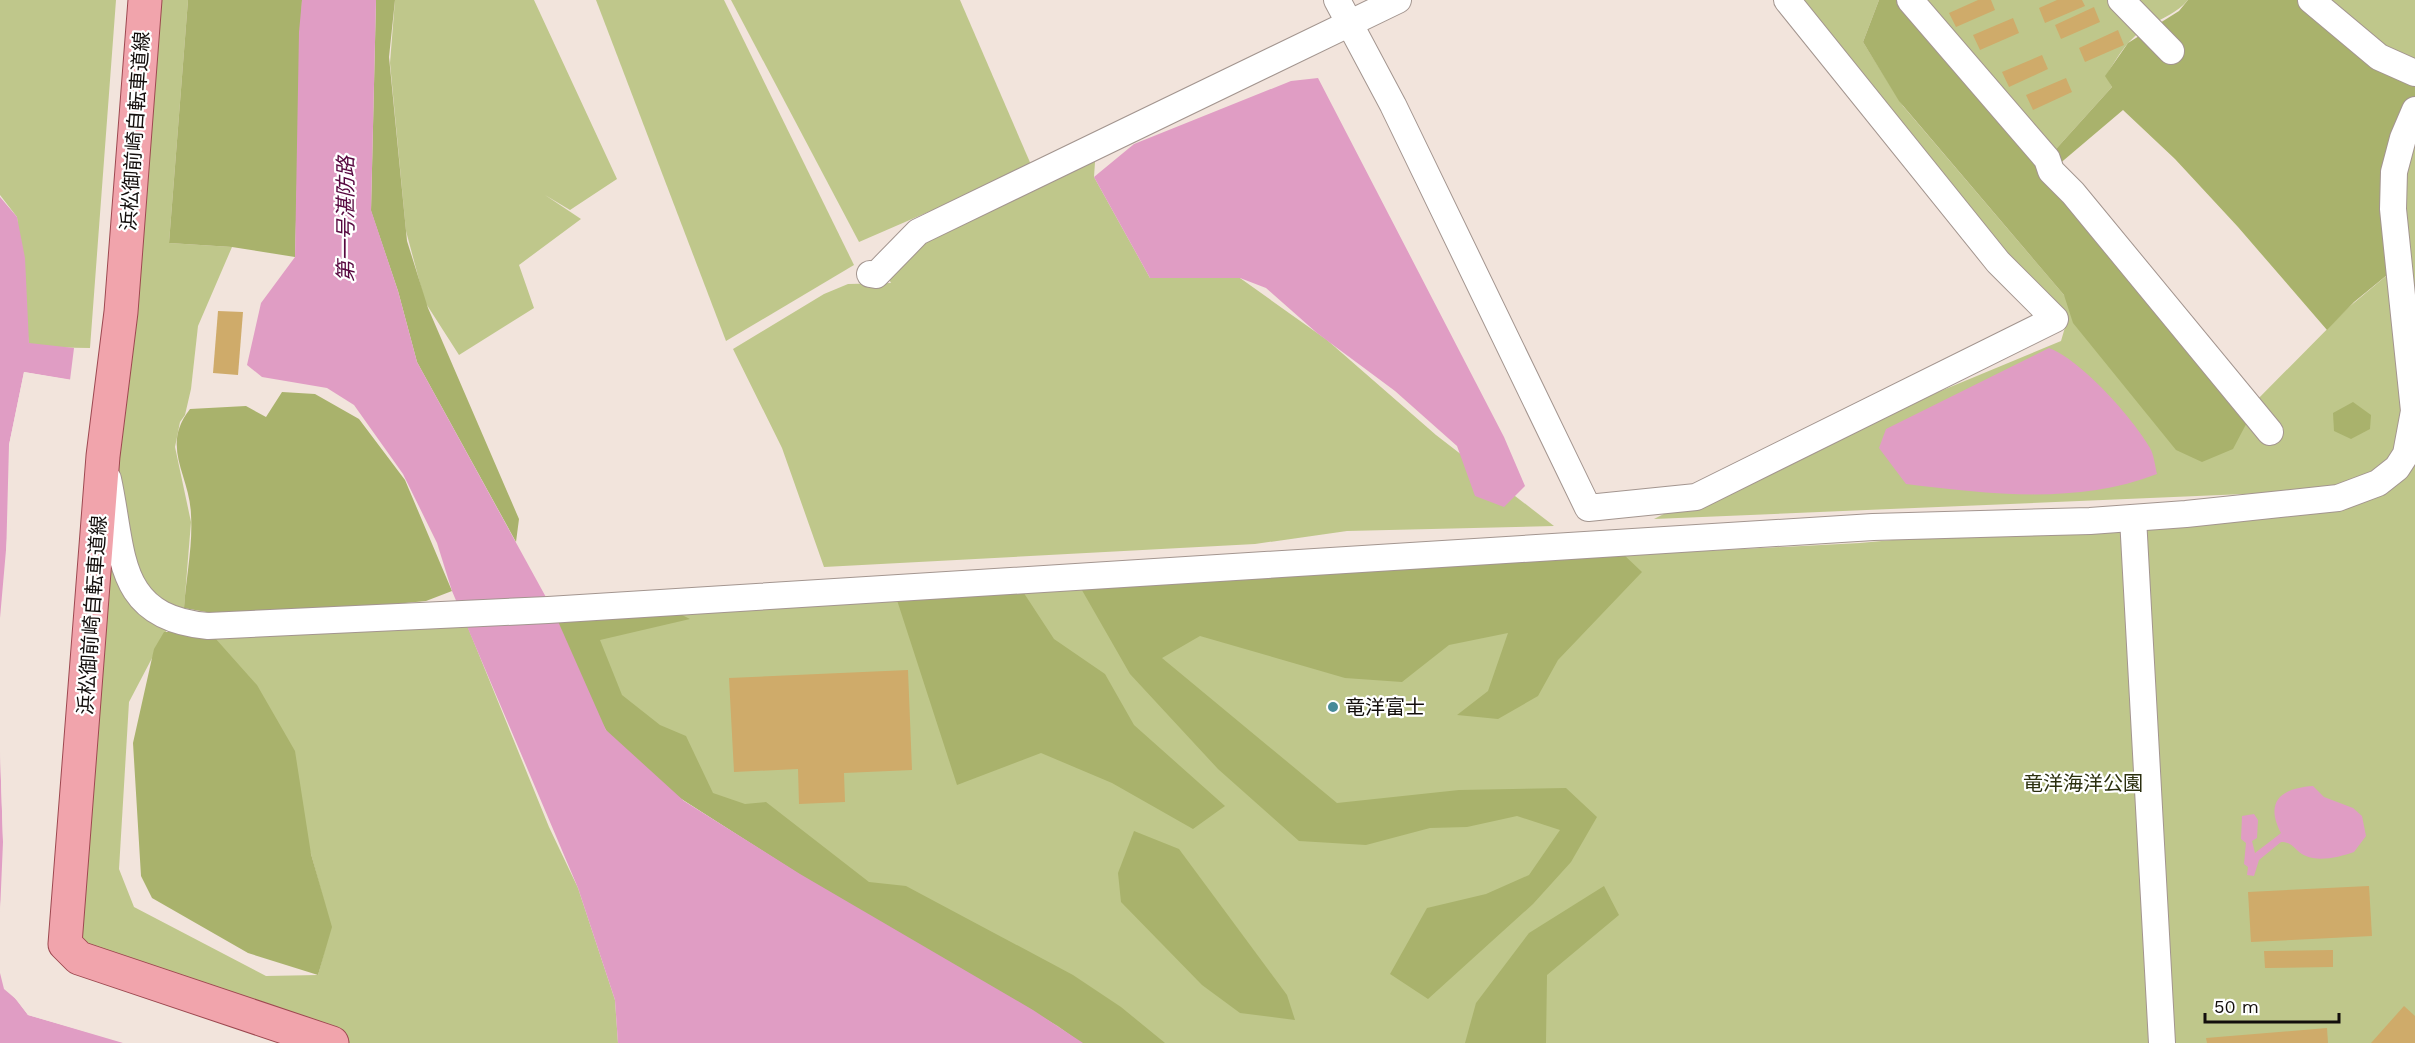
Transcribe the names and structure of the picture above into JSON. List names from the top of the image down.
{
  "streets": {
    "main road": ["浜松御前崎自転車道線"]
  },
  "water": ["第一号湛防路"],
  "parks": ["竜洋海洋公園"],
  "places": ["竜洋富士"],
  "scale_bar": "50 m"
}
